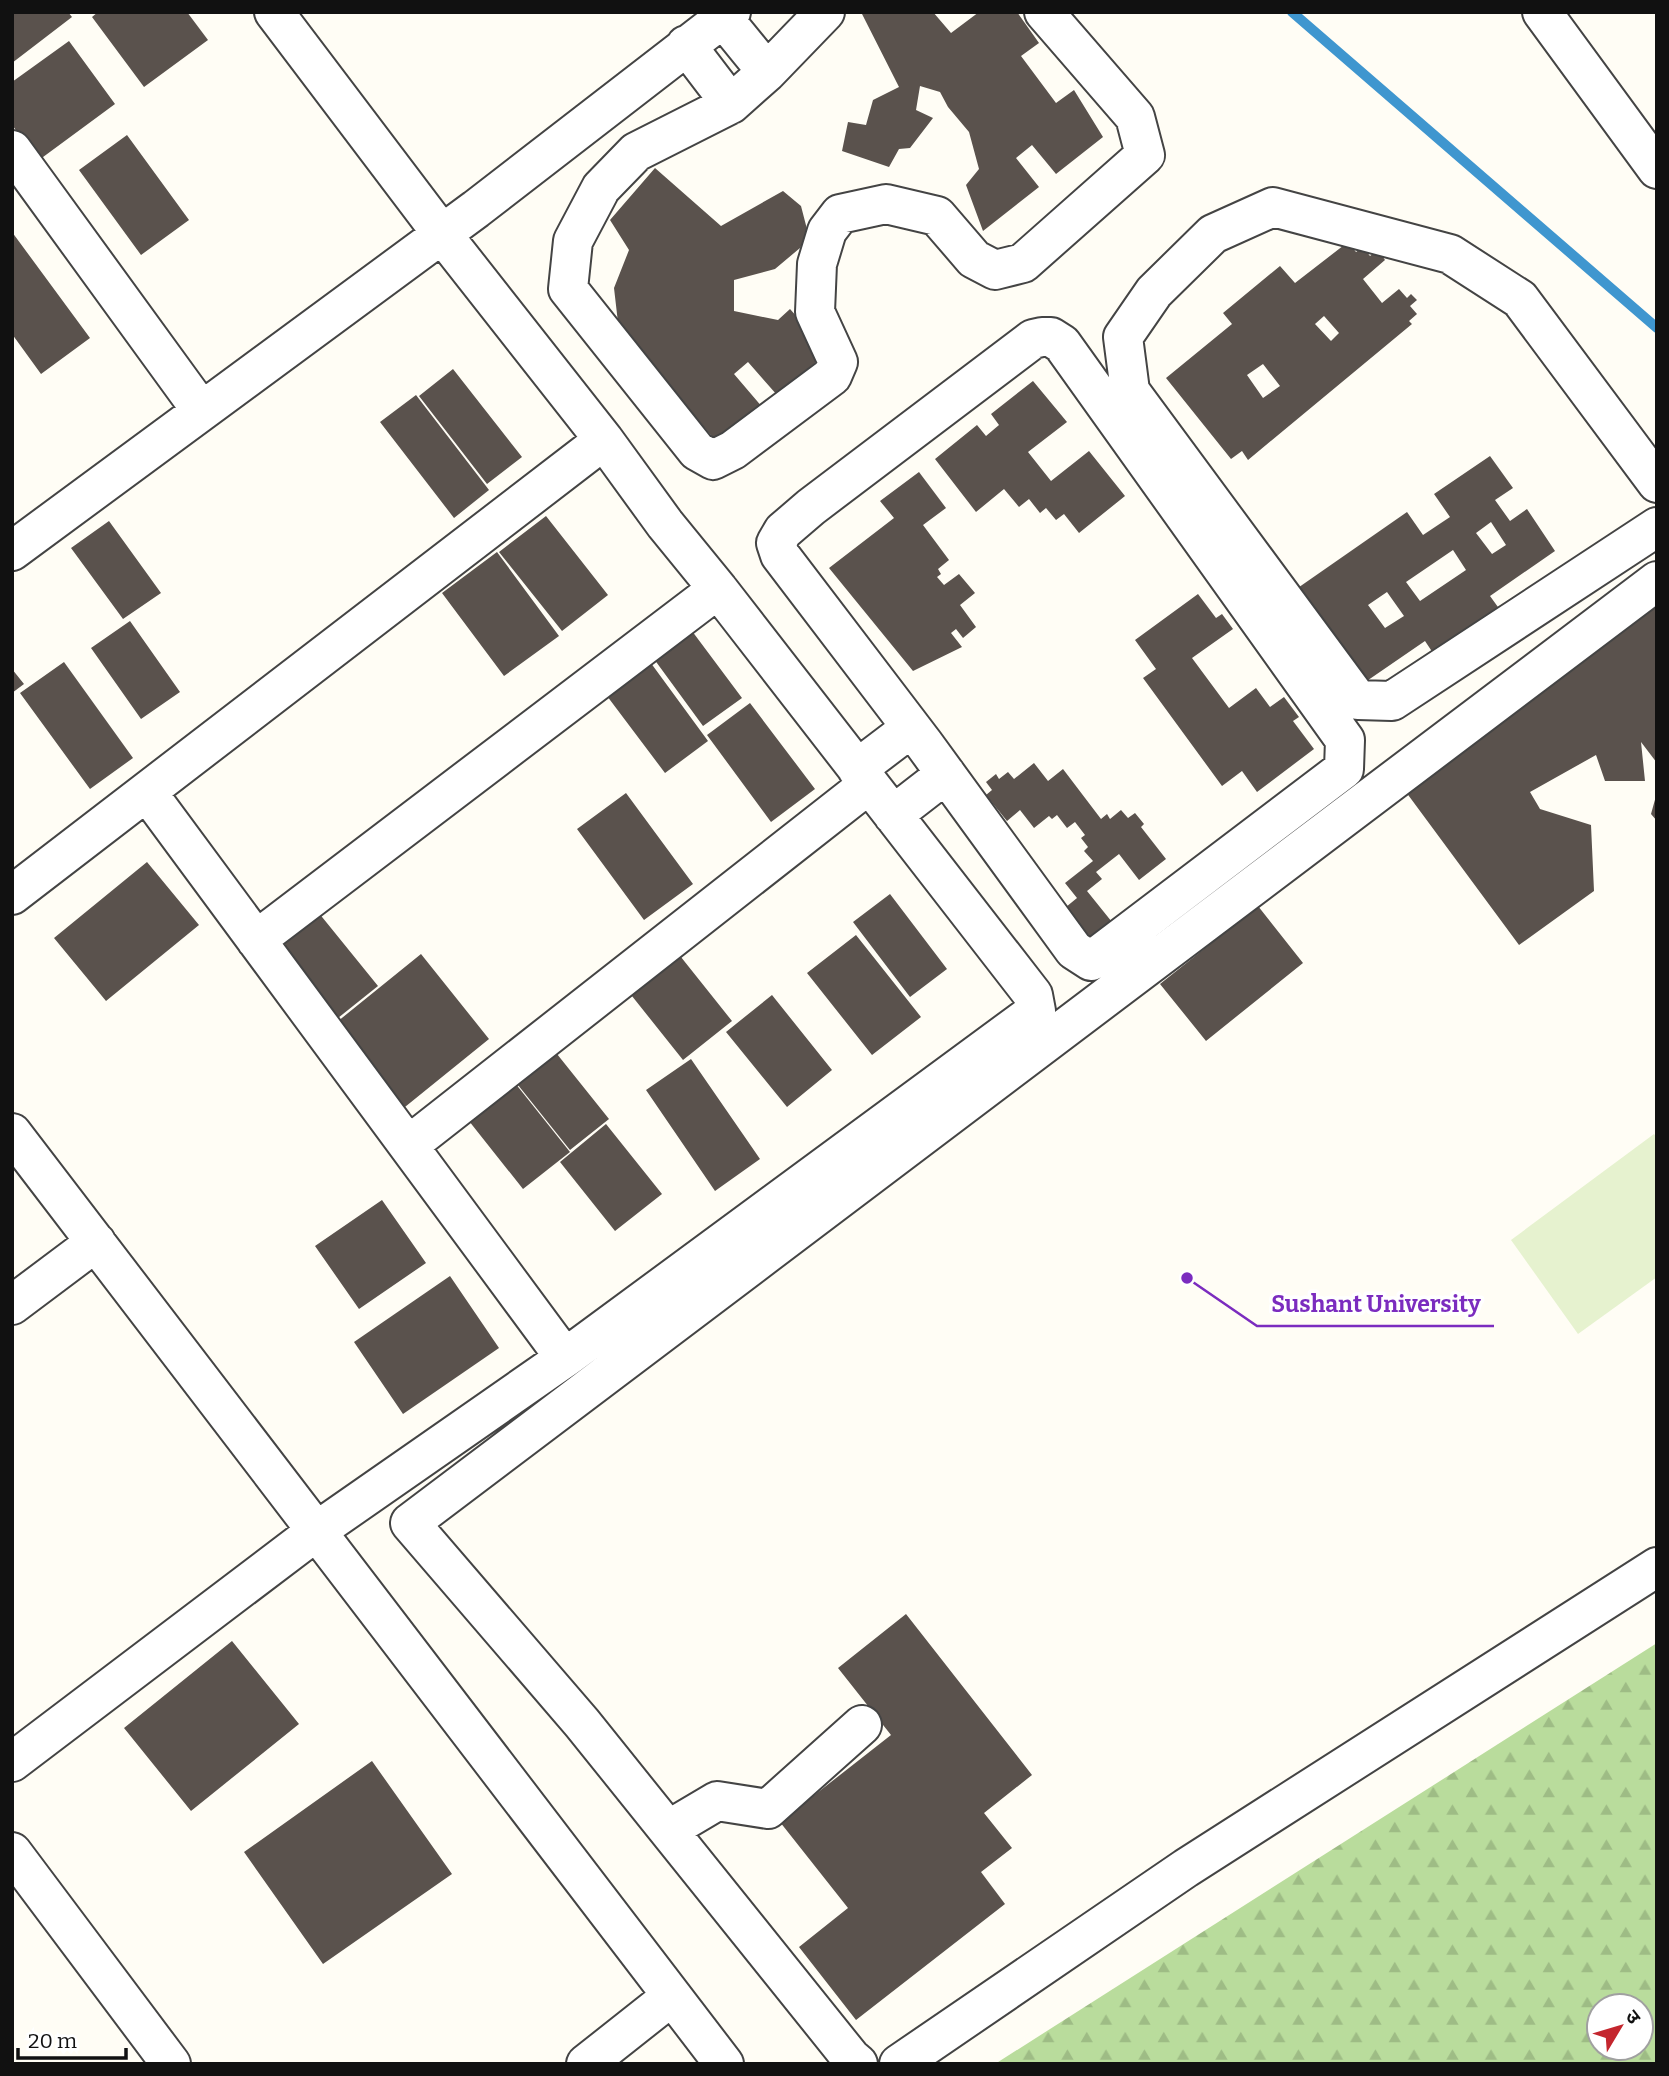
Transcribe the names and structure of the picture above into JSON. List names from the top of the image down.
{
  "places": ["Sushant University"],
  "scale_bar": "20 m",
  "north": "top right"
}
